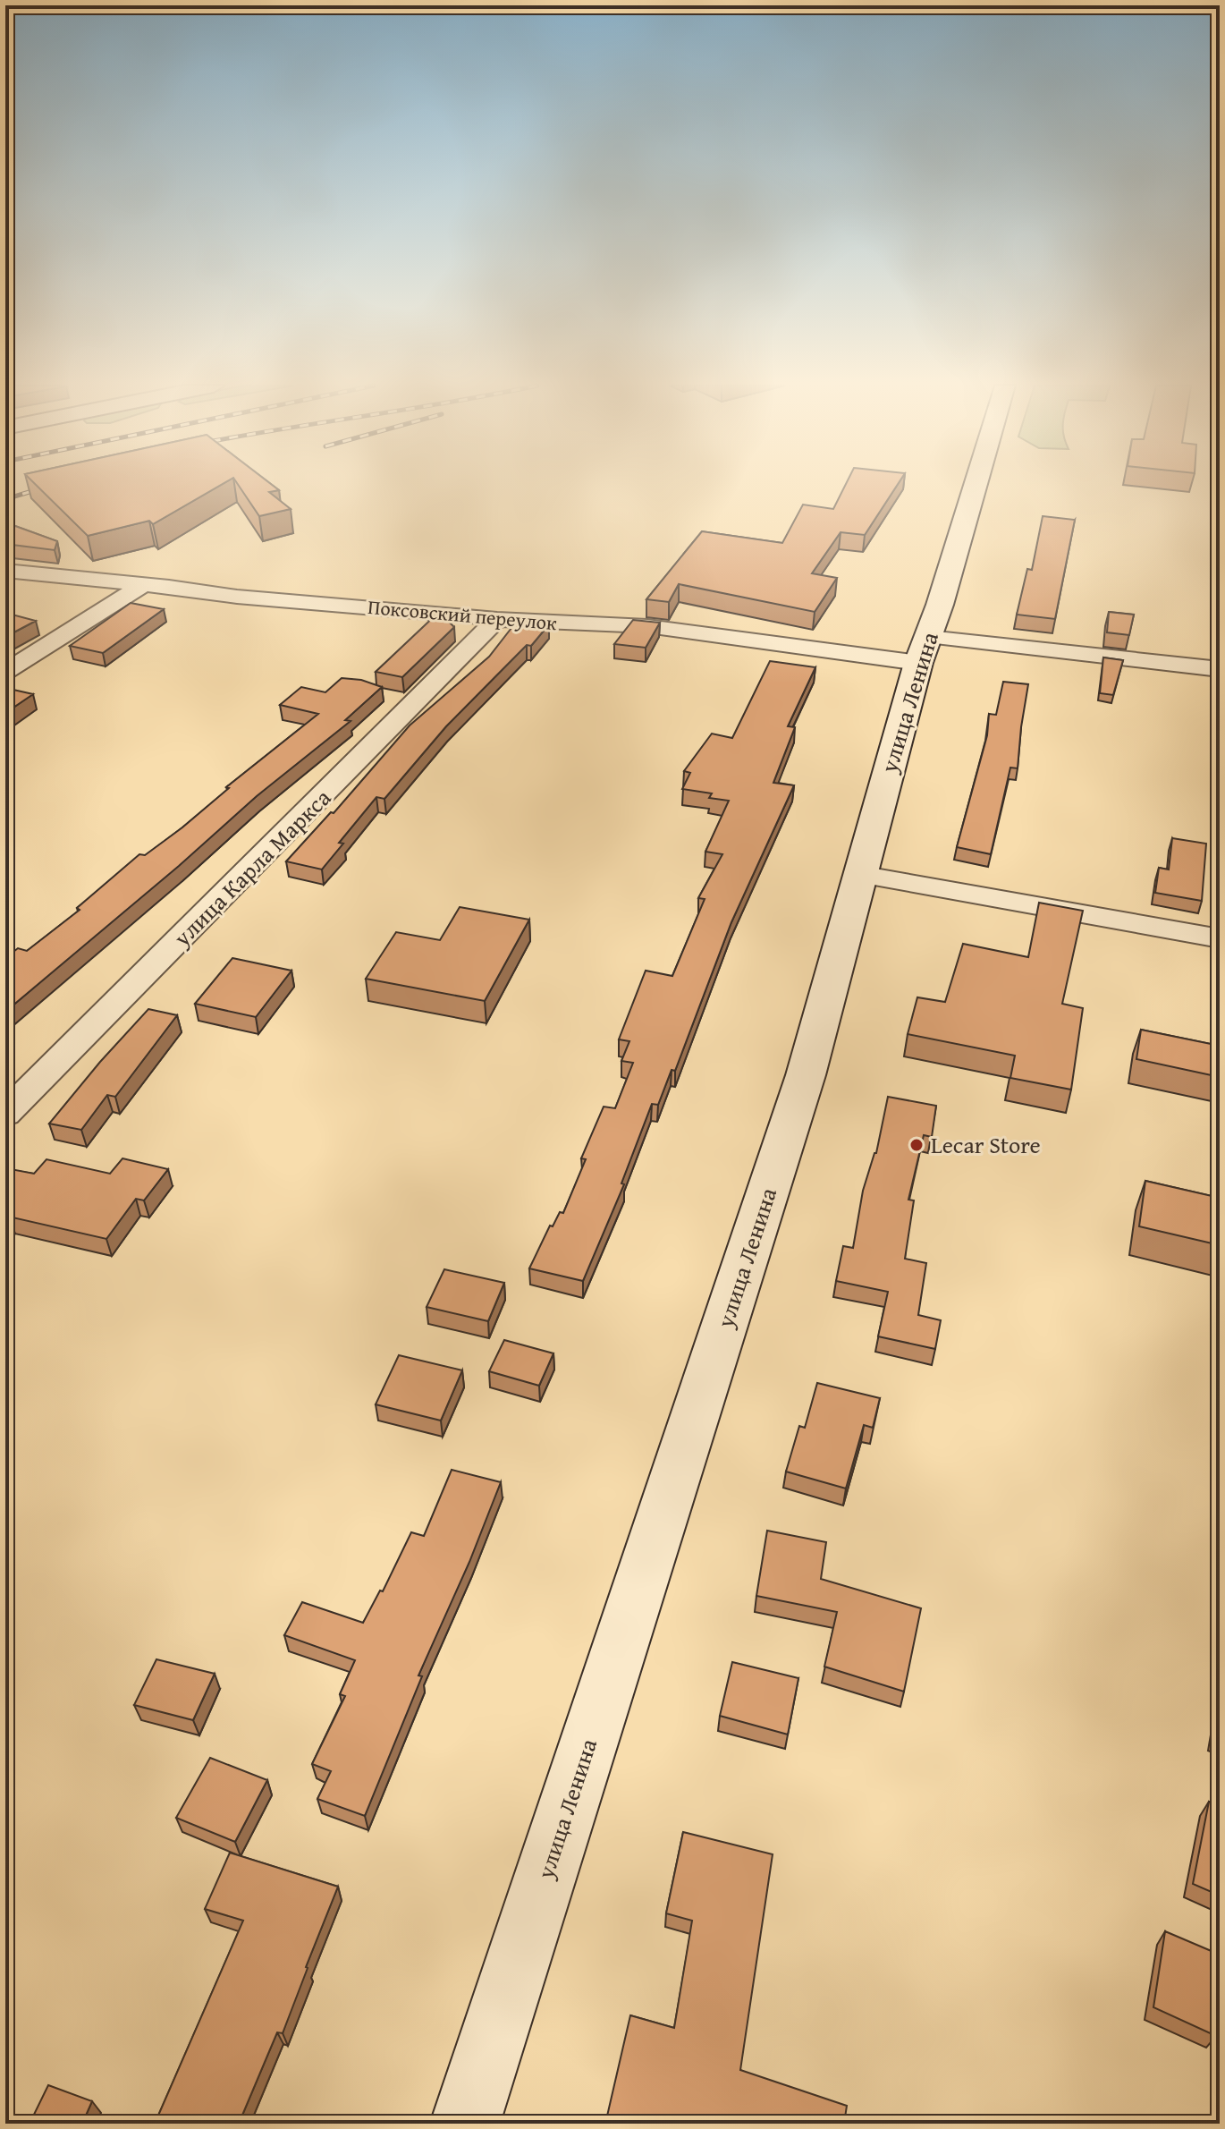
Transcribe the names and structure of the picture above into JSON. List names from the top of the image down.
{
  "streets": {
    "main road": ["улица Ленина"],
    "street": ["Поксовский переулок", "улица Карла Маркса"]
  },
  "crossings": [
    ["Поксовский переулок", "улица Ленина"],
    ["Поксовский переулок", "улица Карла Маркса"]
  ],
  "places": ["Lecar Store"]
}
